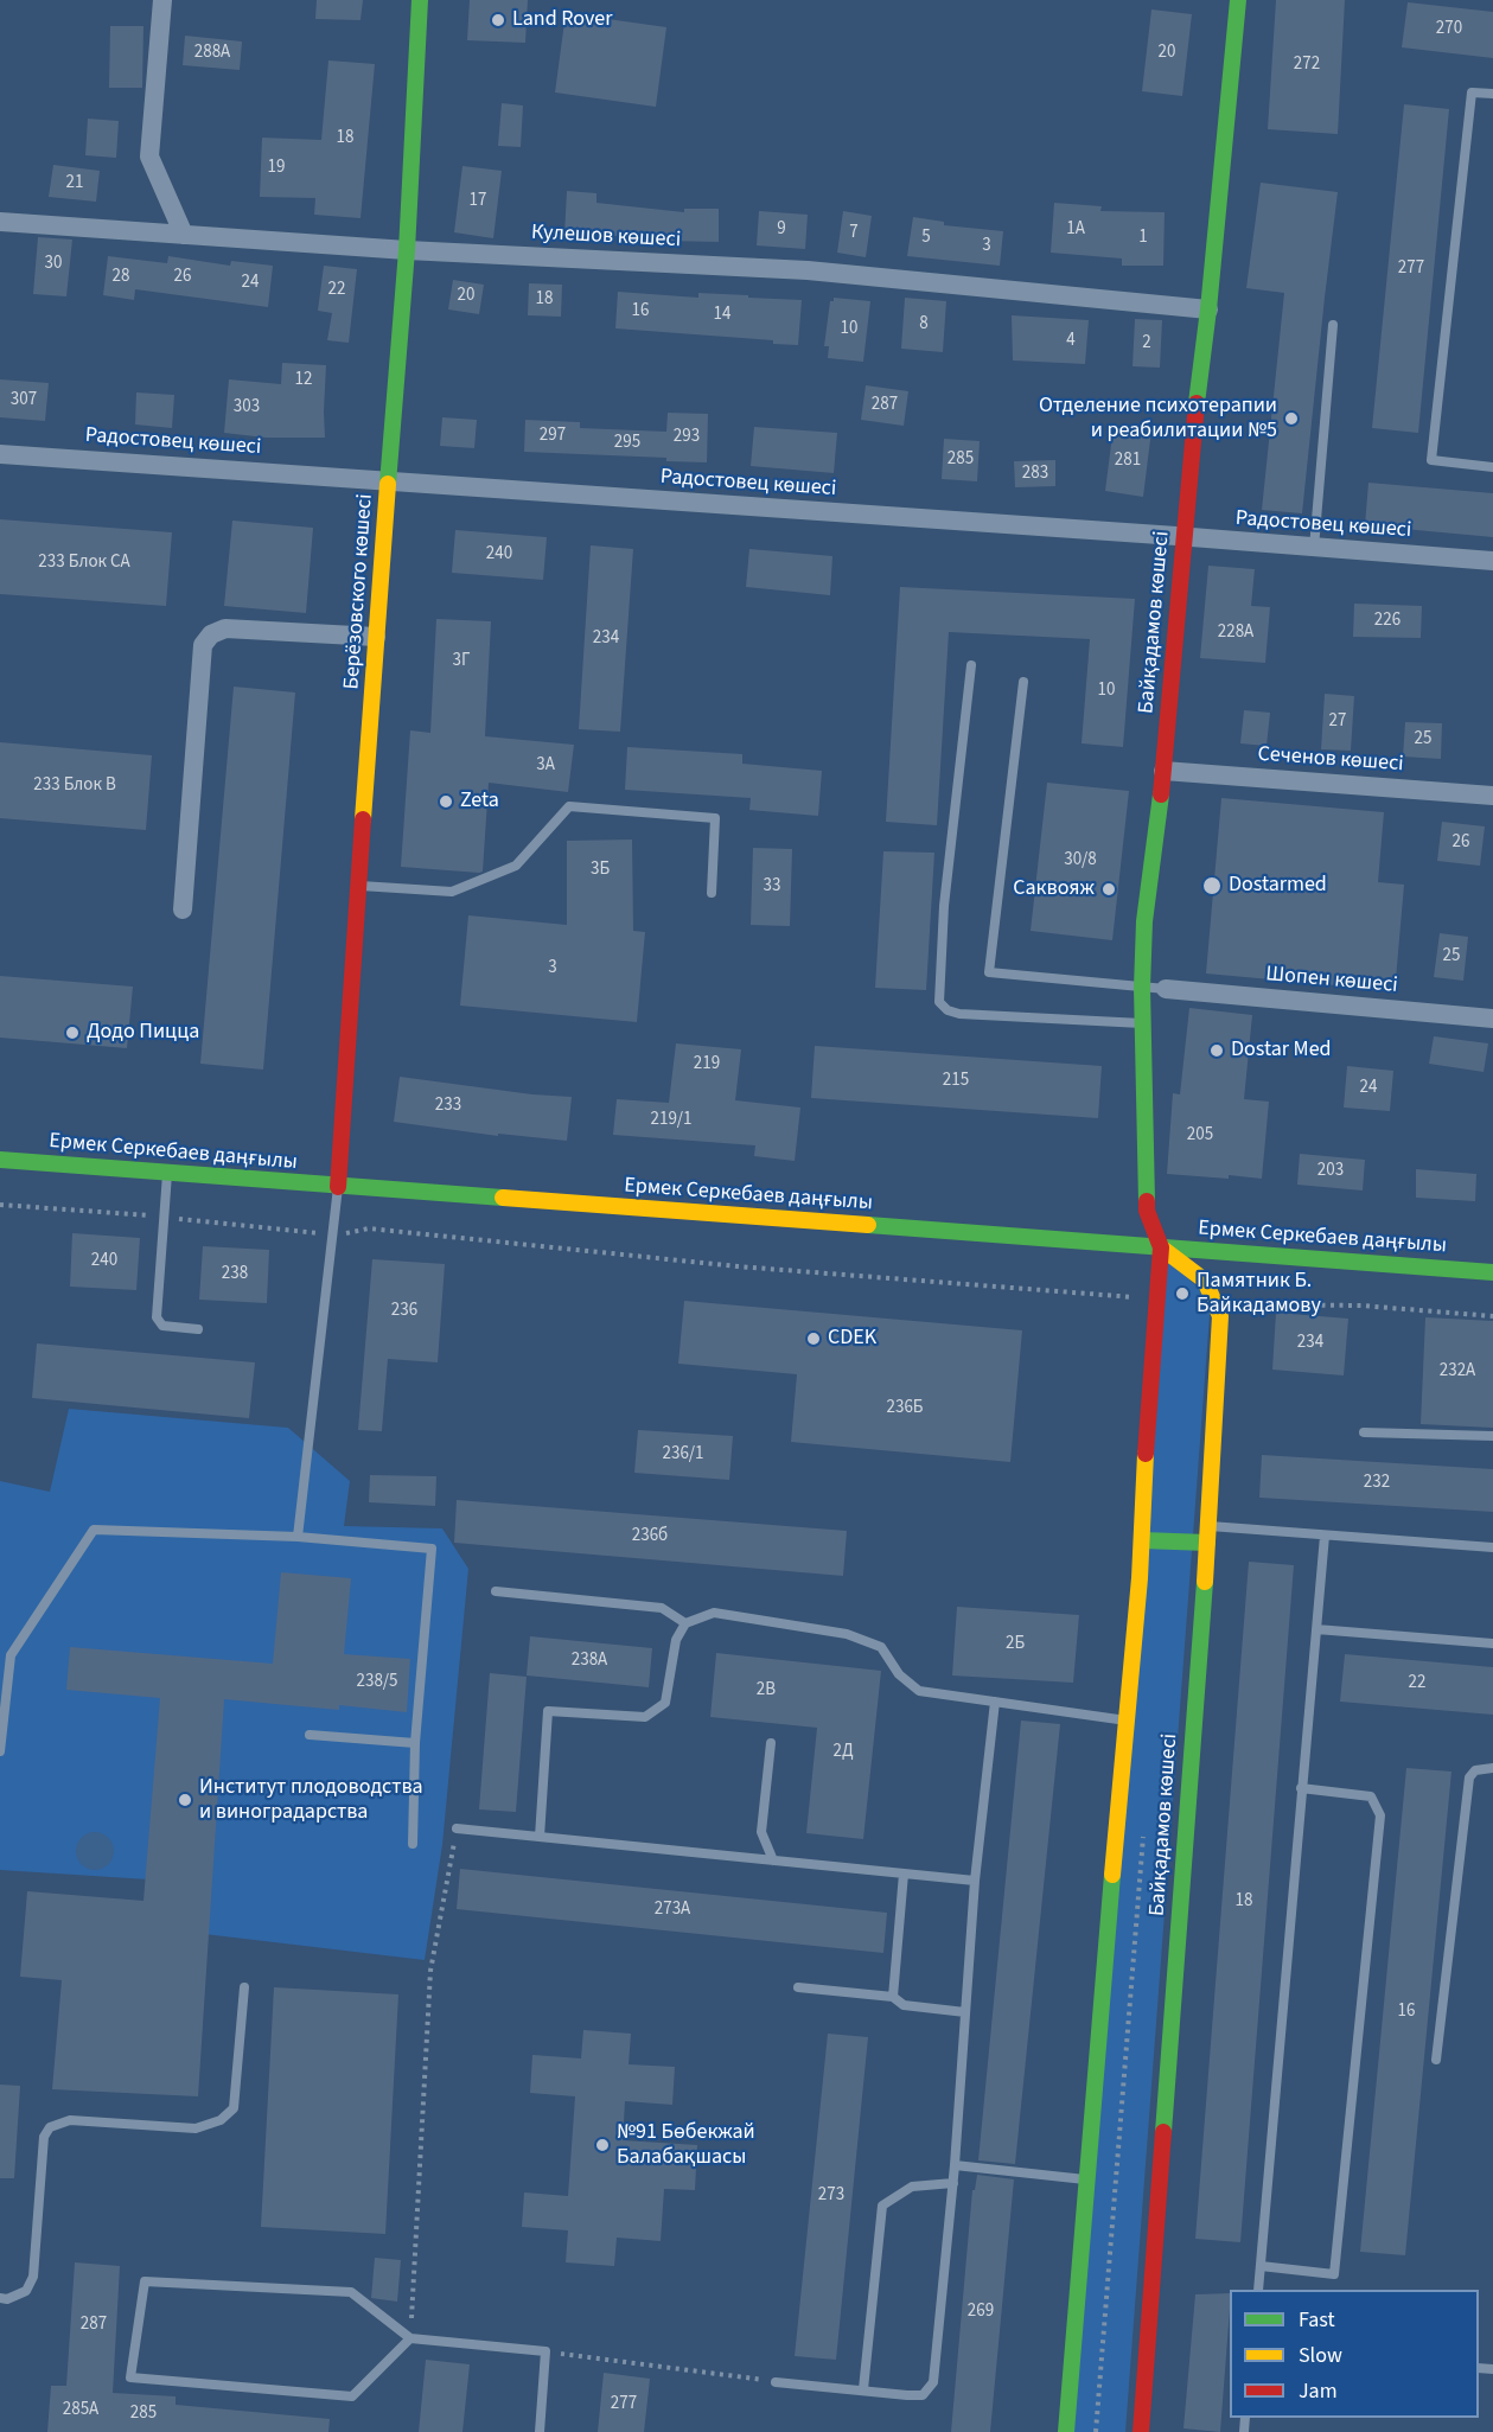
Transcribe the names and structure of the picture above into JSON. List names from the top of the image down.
{
  "streets": {
    "street": [
      "Кулешов көшесі",
      "Радостовец көшесі",
      "Берёзовского көшесі",
      "Байқадамов көшесі",
      "Сеченов көшесі",
      "Шопен көшесі",
      "Ермек Серкебаев даңғылы"
    ]
  },
  "crossings": [
    ["Кулешов көшесі", "Берёзовского көшесі"],
    ["Кулешов көшесі", "Байқадамов көшесі"],
    ["Радостовец көшесі", "Берёзовского көшесі"],
    ["Радостовец көшесі", "Байқадамов көшесі"],
    ["Берёзовского көшесі", "Ермек Серкебаев даңғылы"],
    ["Байқадамов көшесі", "Сеченов көшесі"],
    ["Байқадамов көшесі", "Ермек Серкебаев даңғылы"]
  ],
  "places": [
    "Land Rover",
    "Отделение психотерапии и реабилитации №5",
    "Zeta",
    "Dostarmed",
    "Саквояж",
    "Додо Пицца",
    "Dostar Med",
    "Памятник Б. Байкадамову",
    "CDEK",
    "Институт плодоводства и виноградарства",
    "№91 Бөбекжай Балабақшасы"
  ],
  "house_numbers": [
    "270",
    "288А",
    "20",
    "272",
    "18",
    "19",
    "21",
    "17",
    "9",
    "1А",
    "7",
    "5",
    "1",
    "3",
    "30",
    "277",
    "28",
    "26",
    "24",
    "22",
    "20",
    "18",
    "16",
    "14",
    "8",
    "10",
    "4",
    "2",
    "12",
    "307",
    "287",
    "303",
    "297",
    "293",
    "295",
    "285",
    "281",
    "283",
    "240",
    "233 Блок CА",
    "226",
    "228А",
    "234",
    "3Г",
    "10",
    "27",
    "25",
    "3А",
    "233 Блок B",
    "26",
    "30/8",
    "3Б",
    "33",
    "25",
    "3",
    "219",
    "215",
    "24",
    "233",
    "219/1",
    "205",
    "203",
    "240",
    "238",
    "236",
    "234",
    "232А",
    "236Б",
    "236/1",
    "232",
    "236б",
    "2Б",
    "238А",
    "238/5",
    "22",
    "2В",
    "2Д",
    "18",
    "273А",
    "16",
    "273",
    "269",
    "287",
    "277",
    "285А",
    "285"
  ],
  "legend": ["Fast", "Slow", "Jam"]
}
